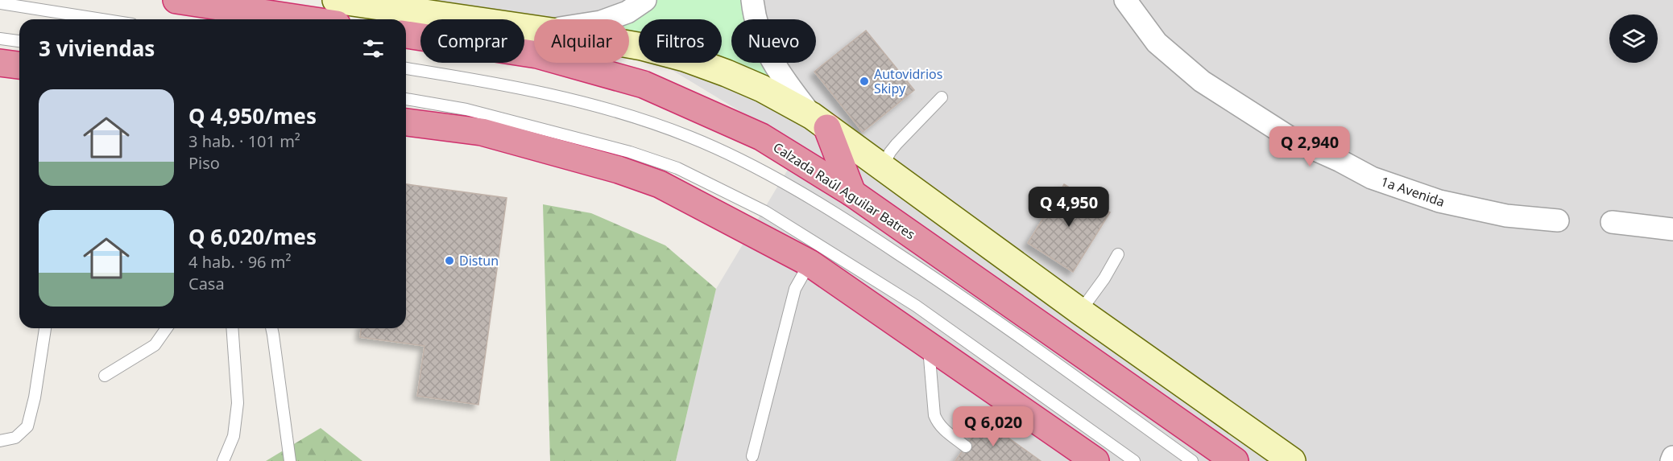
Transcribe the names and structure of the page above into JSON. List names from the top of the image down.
{
  "streets": {
    "highway": ["Calzada Raúl Aguilar Batres"],
    "street": ["1a Avenida"]
  },
  "places": ["Autovidrios Skipy", "Distun"],
  "page": {
    "chip": [
      "Comprar",
      "Alquilar",
      "Filtros",
      "Nuevo"
    ],
    "heading": "3 viviendas",
    "list": [
      {
        "name": "Q 4,950/mes",
        "note": "3 hab. · 101 m² · Piso"
      },
      {
        "name": "Q 6,020/mes",
        "note": "4 hab. · 96 m² · Casa"
      }
    ],
    "price": ["Q 2,940", "Q 4,950", "Q 6,020"]
  }
}
